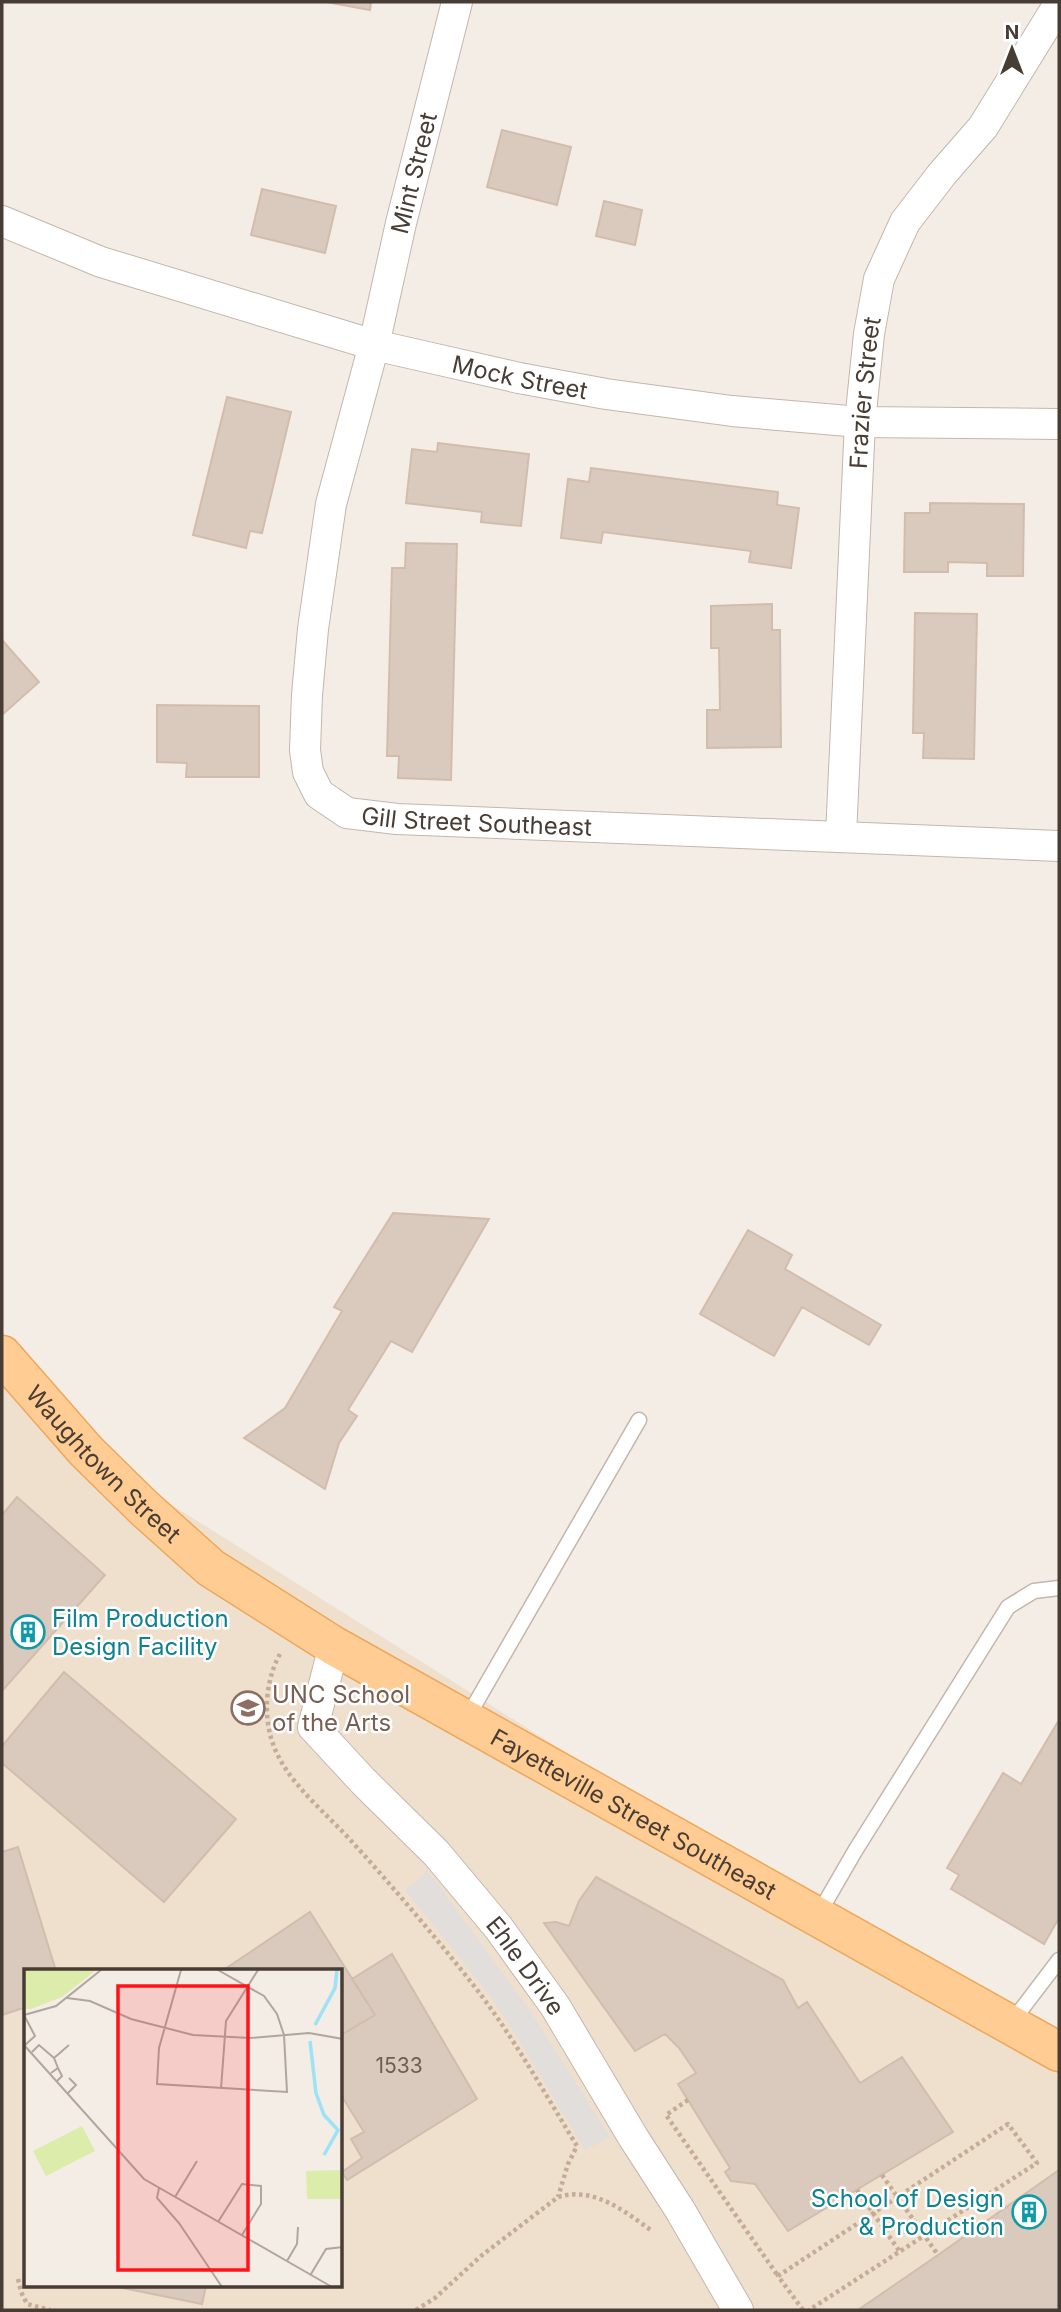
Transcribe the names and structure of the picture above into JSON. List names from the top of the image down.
{
  "streets": {
    "main road": ["Waughtown Street", "Fayetteville Street Southeast"],
    "street": [
      "Mint Street",
      "Mock Street",
      "Frazier Street",
      "Gill Street Southeast",
      "Ehle Drive"
    ]
  },
  "crossings": [
    ["Mint Street", "Mock Street"],
    ["Mint Street", "Gill Street Southeast"],
    ["Mock Street", "Frazier Street"],
    ["Mock Street", "Gill Street Southeast"],
    ["Frazier Street", "Gill Street Southeast"],
    ["Waughtown Street", "Fayetteville Street Southeast"],
    ["Fayetteville Street Southeast", "Ehle Drive"]
  ],
  "places": {
    "building": ["Film Production Design Facility", "School of Design & Production"],
    "school or university": ["UNC School of the Arts"]
  },
  "house_numbers": ["1533"],
  "north": "top"
}
